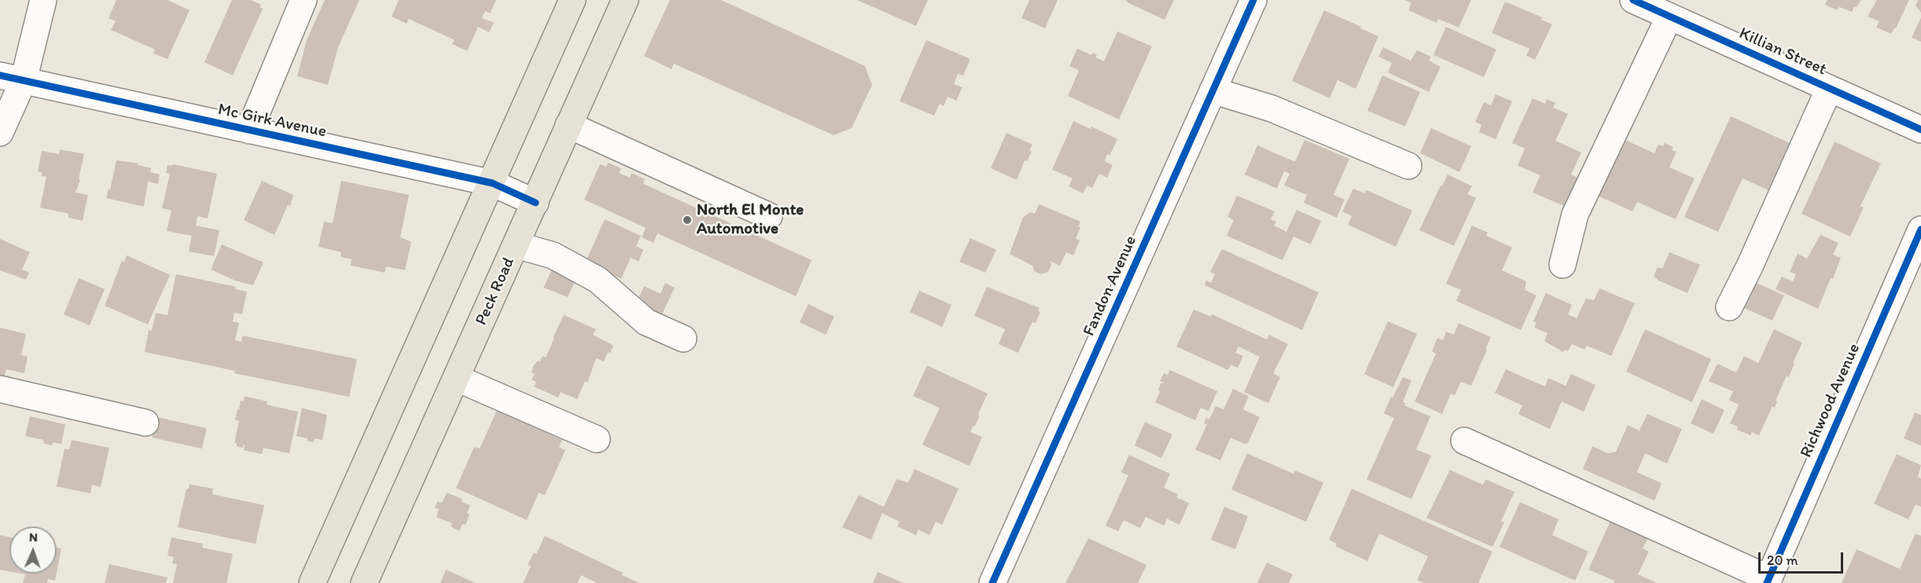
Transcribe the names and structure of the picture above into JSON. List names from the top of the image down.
{
  "streets": {
    "main road": ["Peck Road"],
    "street": [
      "Killian Street",
      "Mc Girk Avenue",
      "Fandon Avenue",
      "Richwood Avenue"
    ]
  },
  "crossings": [
    ["Mc Girk Avenue", "Peck Road"]
  ],
  "places": ["North El Monte Automotive"],
  "scale_bar": "20 m",
  "north": "top"
}
